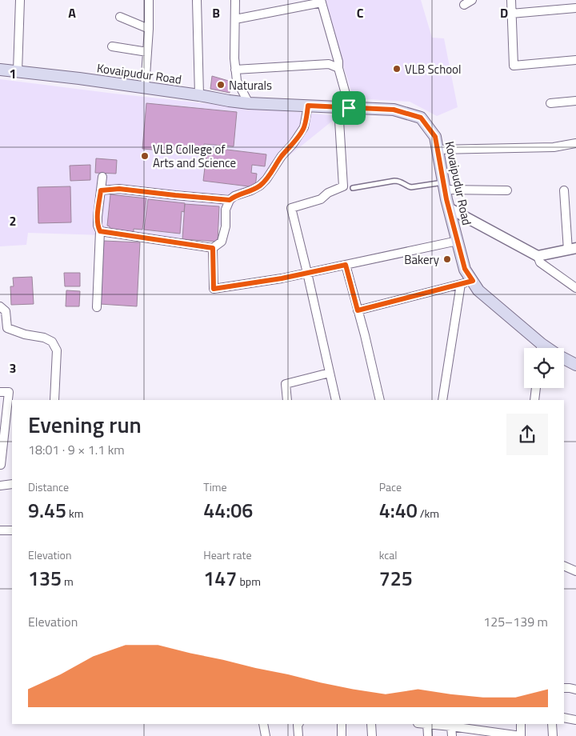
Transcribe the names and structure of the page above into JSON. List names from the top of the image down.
{
  "streets": {
    "main road": ["Kovaipudur Road"]
  },
  "places": [
    "VLB School",
    "Naturals",
    "VLB College of Arts and Science",
    "Bakery"
  ],
  "page": {
    "heading": ["Evening run", "18:01 · 9 × 1.1 km"],
    "stats": [
      ["Distance", "9.45 km"],
      ["Time", "44:06"],
      ["Pace", "4:40 /km"],
      ["Elevation", "135 m"],
      ["Heart rate", "147 bpm"],
      ["kcal", "725"]
    ],
    "chart": ["Elevation", "125–139 m"]
  },
  "grid": {
    "columns": [
      "A",
      "B",
      "C",
      "D"
    ],
    "rows": ["1", "2", "3"]
  }
}
